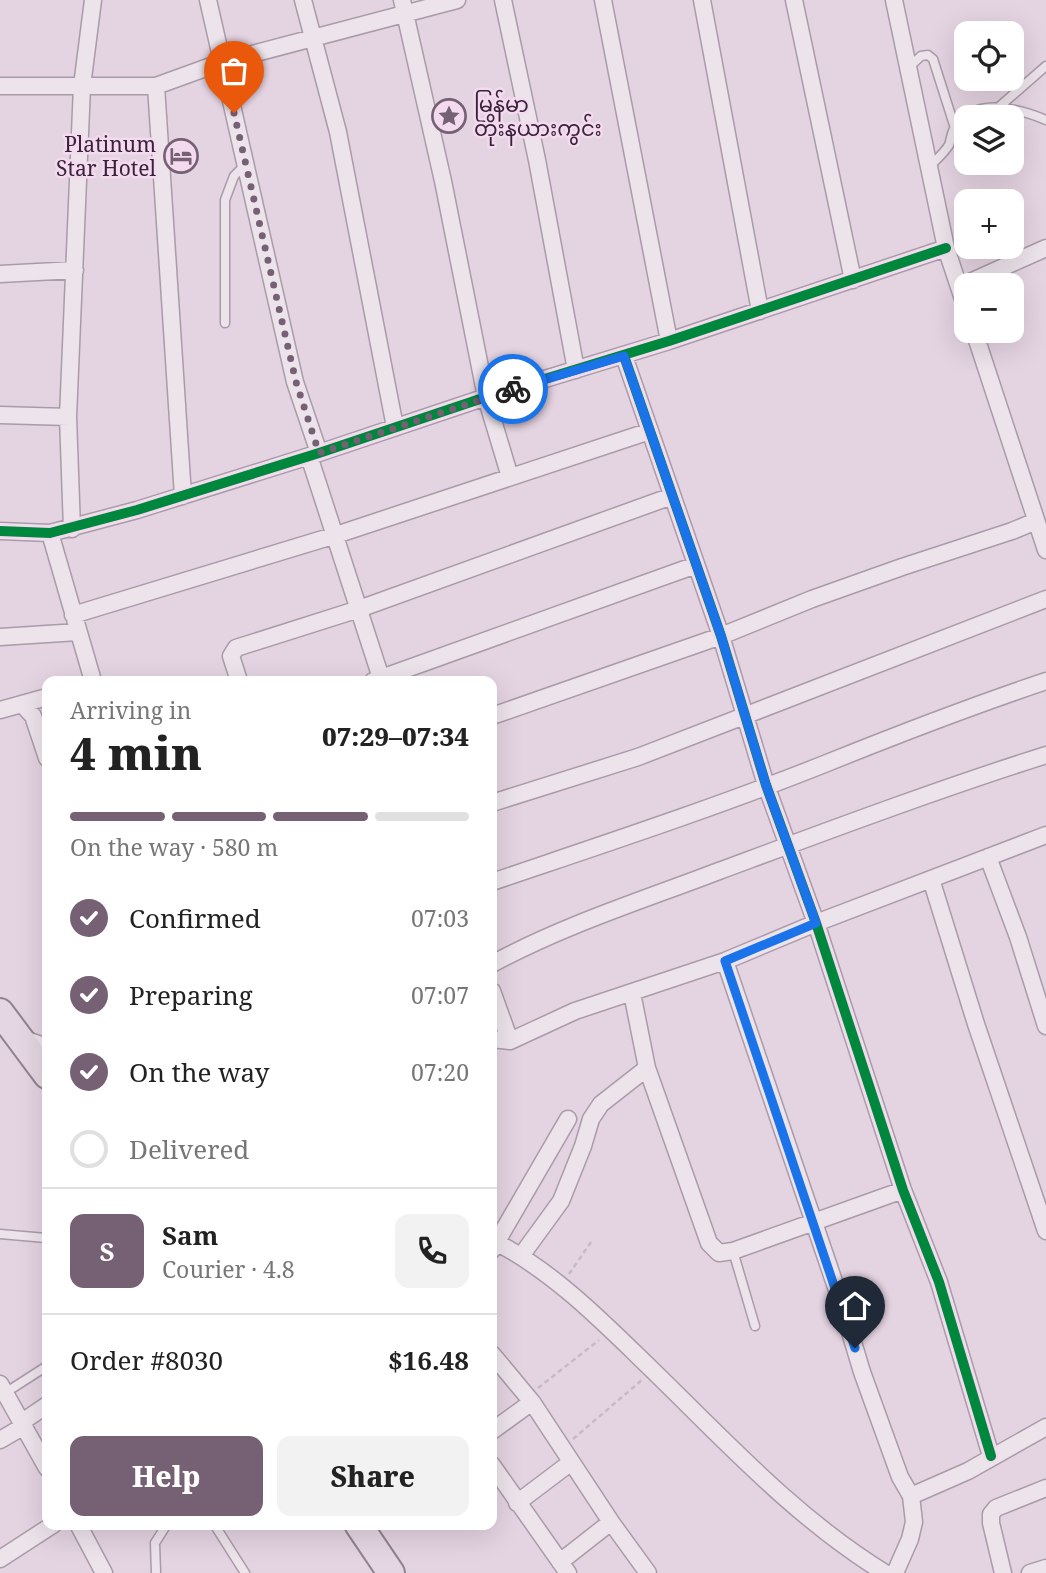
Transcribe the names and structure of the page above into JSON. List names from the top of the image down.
{
  "places": {
    "place": ["မြန်မာ တိုးနယားကွင်း"],
    "hotel": ["Platinum Star Hotel"]
  },
  "page": {
    "map_buttons": ["+", "−"],
    "heading": ["4 min", "Arriving in", "07:29–07:34"],
    "panel": [
      "Sam",
      "Courier · 4.8",
      "Order #8030",
      "$16.48"
    ],
    "bar": "On the way · 580 m",
    "list": [
      ["Confirmed", "07:03"],
      ["Preparing", "07:07"],
      ["On the way", "07:20"],
      "Delivered"
    ],
    "round": "S",
    "buttons": ["Help", "Share"]
  }
}
